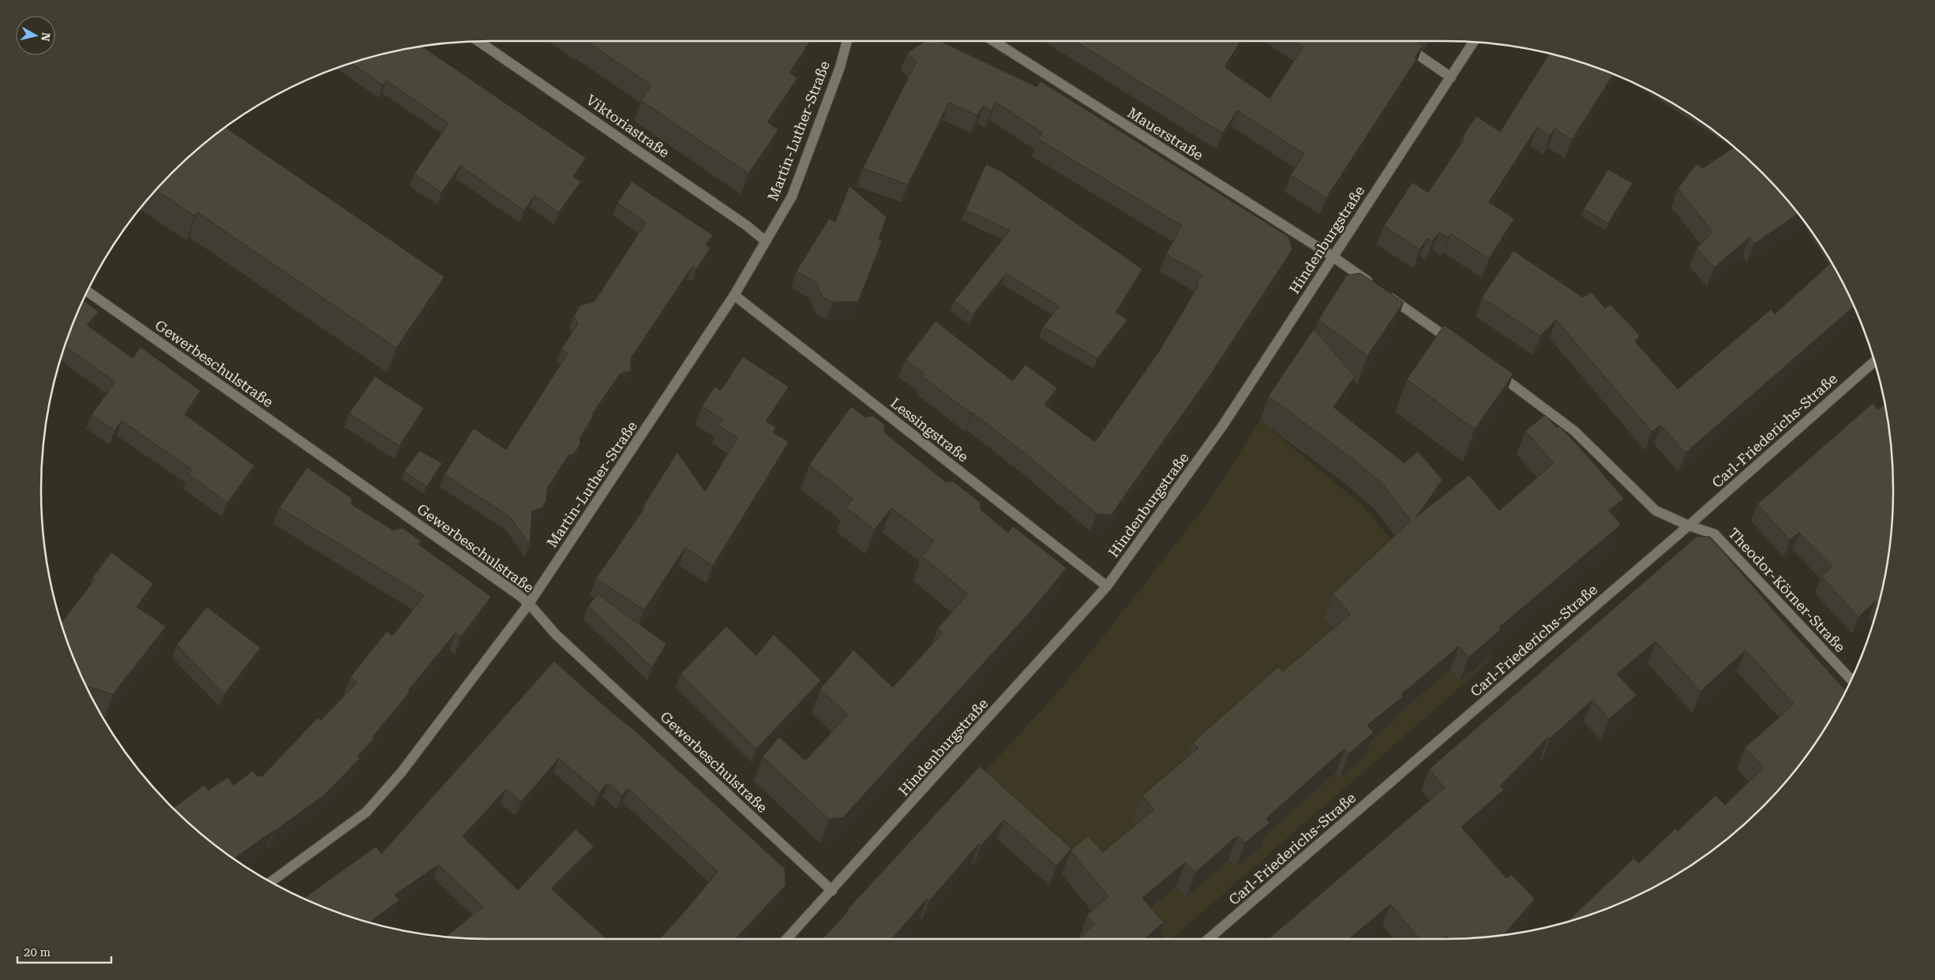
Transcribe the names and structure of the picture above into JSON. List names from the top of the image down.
{
  "streets": {
    "street": [
      "Viktoriastraße",
      "Martin-Luther-Straße",
      "Mauerstraße",
      "Hindenburgstraße",
      "Gewerbeschulstraße",
      "Lessingstraße",
      "Carl-Friederichs-Straße",
      "Theodor-Körner-Straße"
    ]
  },
  "crossings": [
    ["Viktoriastraße", "Martin-Luther-Straße"],
    ["Martin-Luther-Straße", "Gewerbeschulstraße"],
    ["Martin-Luther-Straße", "Lessingstraße"],
    ["Mauerstraße", "Hindenburgstraße"],
    ["Hindenburgstraße", "Gewerbeschulstraße"],
    ["Hindenburgstraße", "Lessingstraße"],
    ["Carl-Friederichs-Straße", "Theodor-Körner-Straße"]
  ],
  "scale_bar": "20 m",
  "north": "right"
}
